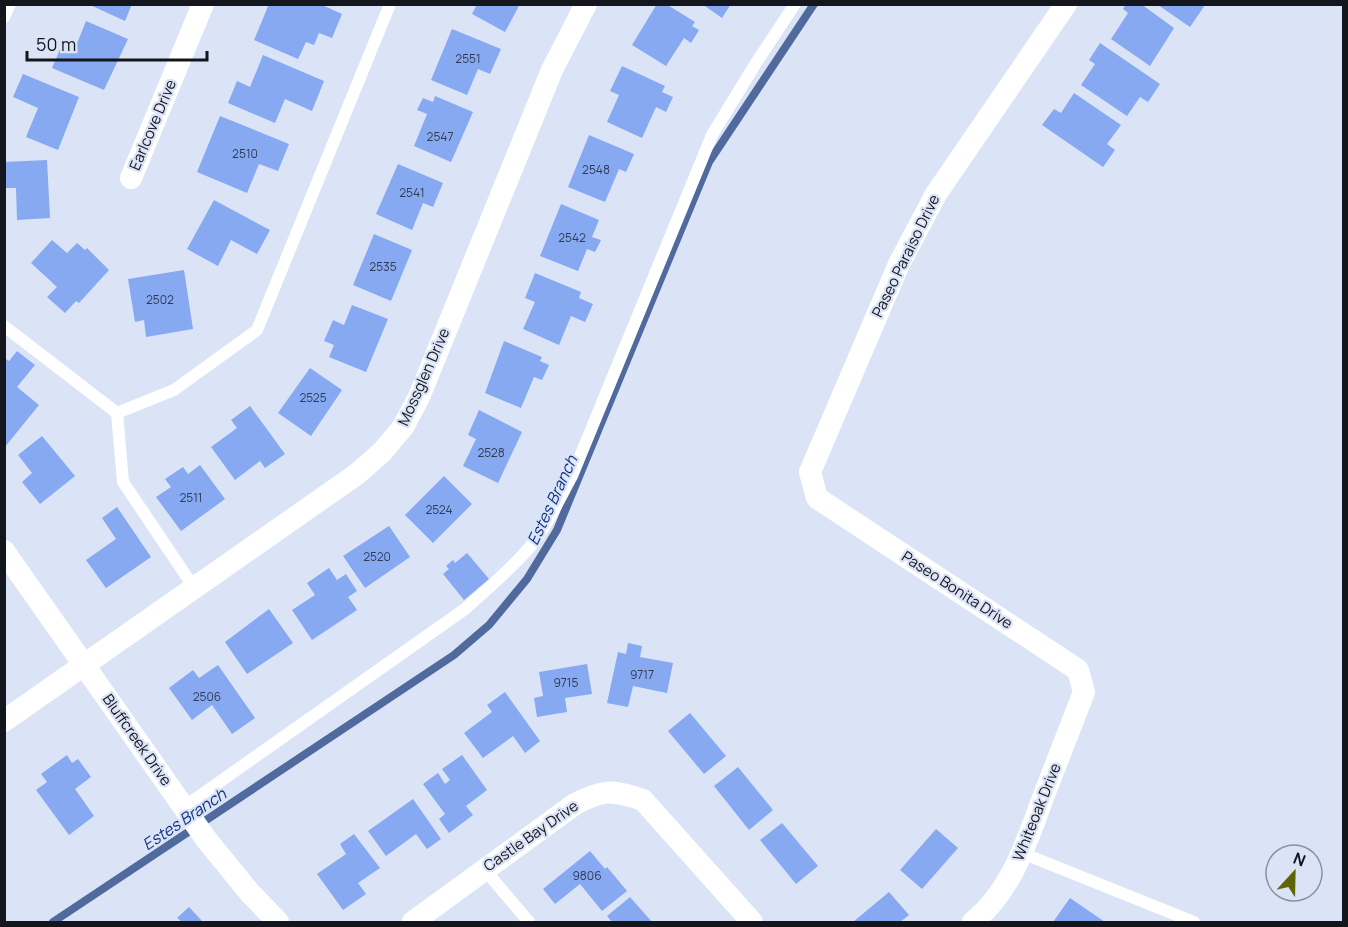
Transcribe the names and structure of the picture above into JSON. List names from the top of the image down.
{
  "streets": {
    "street": [
      "Earlcove Drive",
      "Paseo Paraiso Drive",
      "Mossglen Drive",
      "Paseo Bonita Drive",
      "Bluffcreek Drive",
      "Whiteoak Drive",
      "Castle Bay Drive"
    ]
  },
  "crossings": [
    ["Paseo Paraiso Drive", "Paseo Bonita Drive"],
    ["Mossglen Drive", "Bluffcreek Drive"],
    ["Paseo Bonita Drive", "Whiteoak Drive"]
  ],
  "water": ["Estes Branch"],
  "house_numbers": [
    "2551",
    "2547",
    "2510",
    "2548",
    "2541",
    "2542",
    "2535",
    "2502",
    "2525",
    "2528",
    "2511",
    "2524",
    "2520",
    "9717",
    "9715",
    "2506",
    "9806"
  ],
  "scale_bar": "50 m",
  "north": "top"
}
